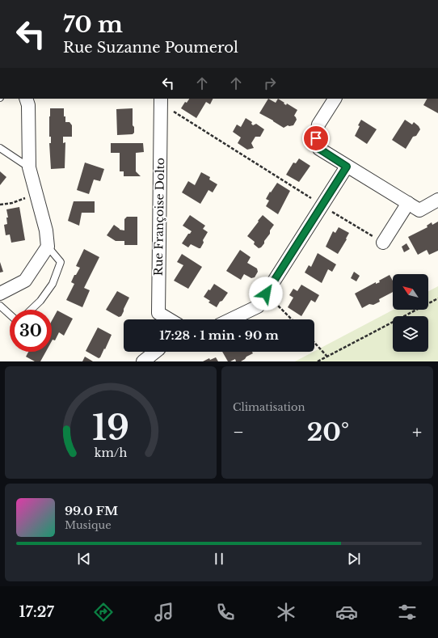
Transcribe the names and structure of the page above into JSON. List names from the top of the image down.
{
  "streets": {
    "street": ["Rue Françoise Dolto"]
  },
  "north": "top left",
  "page": {
    "turn": ["70 m", "Rue Suzanne Poumerol"],
    "limit": "30",
    "trip": "17:28 · 1 min · 90 m",
    "tile": "Climatisation",
    "heat": ["−", "20°", "+"],
    "song": ["99.0 FM", "Musique"],
    "tabs": "17:27",
    "gauge": ["19", "km/h"]
  }
}
